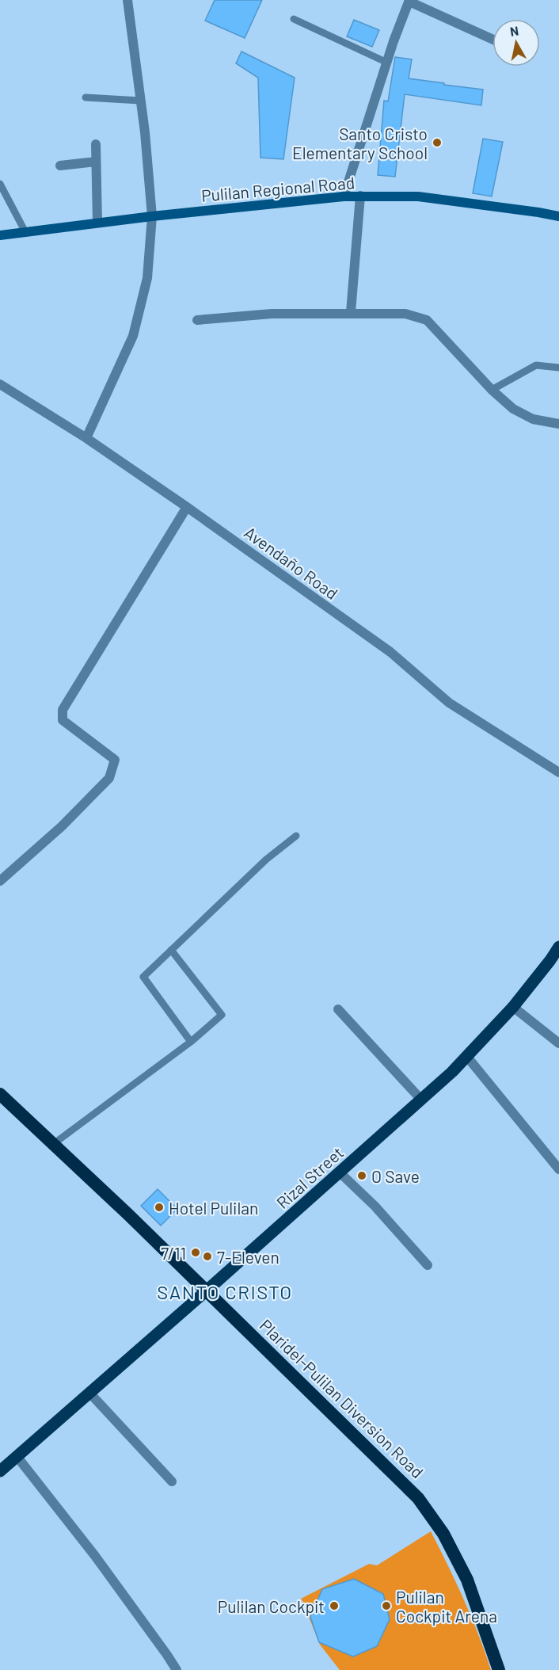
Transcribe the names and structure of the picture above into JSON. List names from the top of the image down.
{
  "streets": {
    "highway": ["Plaridel-Pulilan Diversion Road"],
    "main road": ["Pulilan Regional Road", "Rizal Street"],
    "street": ["Avendaño Road"]
  },
  "crossings": [
    ["Rizal Street", "Plaridel-Pulilan Diversion Road"]
  ],
  "districts": ["SANTO CRISTO"],
  "places": [
    "Santo Cristo Elementary School",
    "O Save",
    "Hotel Pulilan",
    "7/11",
    "7-Eleven",
    "Pulilan Cockpit",
    "Pulilan Cockpit Arena"
  ],
  "north": "top"
}
